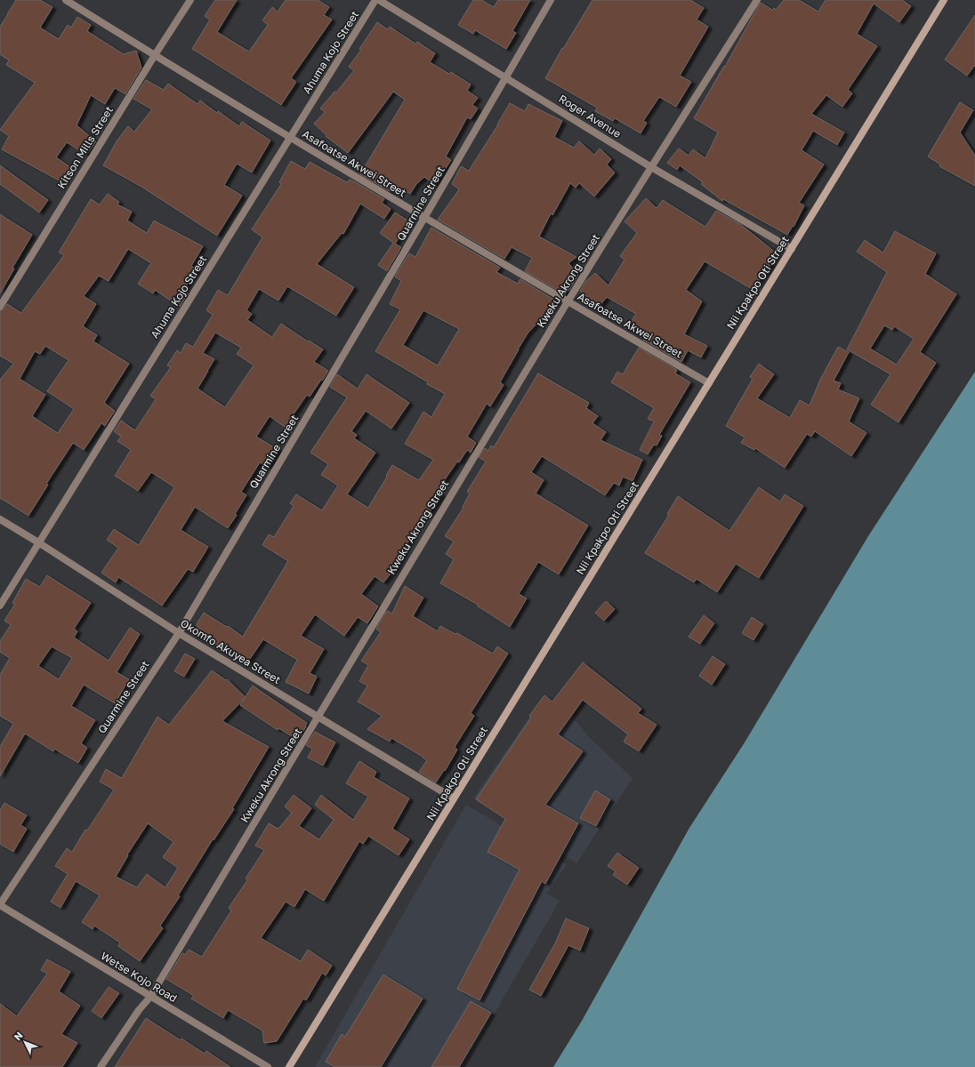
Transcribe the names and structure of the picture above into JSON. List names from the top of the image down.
{
  "streets": {
    "main road": ["Nii Kpakpo Oti Street"],
    "street": [
      "Ahuma Kojo Street",
      "Roger Avenue",
      "Kitson Mills Street",
      "Asafoatse Akwei Street",
      "Quarmine Street",
      "Kweku Akrong Street",
      "Okomfo Akuyea Street",
      "Wetse Kojo Road"
    ]
  },
  "crossings": [
    ["Ahuma Kojo Street", "Asafoatse Akwei Street"],
    ["Ahuma Kojo Street", "Okomfo Akuyea Street"],
    ["Roger Avenue", "Quarmine Street"],
    ["Roger Avenue", "Kweku Akrong Street"],
    ["Roger Avenue", "Nii Kpakpo Oti Street"],
    ["Kitson Mills Street", "Asafoatse Akwei Street"],
    ["Asafoatse Akwei Street", "Quarmine Street"],
    ["Asafoatse Akwei Street", "Kweku Akrong Street"],
    ["Asafoatse Akwei Street", "Nii Kpakpo Oti Street"],
    ["Quarmine Street", "Okomfo Akuyea Street"],
    ["Quarmine Street", "Wetse Kojo Road"],
    ["Kweku Akrong Street", "Okomfo Akuyea Street"],
    ["Kweku Akrong Street", "Wetse Kojo Road"],
    ["Nii Kpakpo Oti Street", "Okomfo Akuyea Street"]
  ],
  "north": "top left"
}
